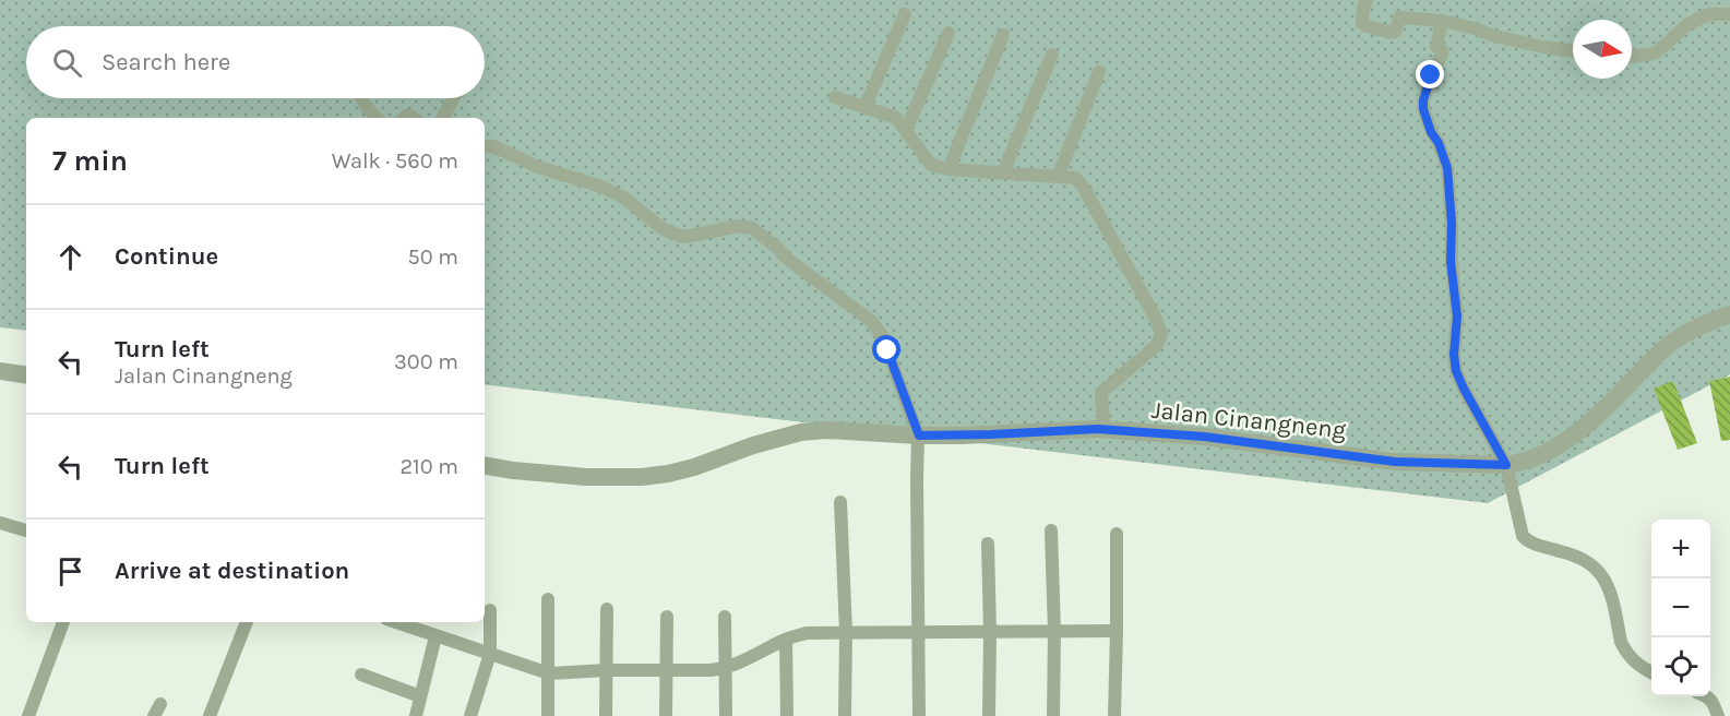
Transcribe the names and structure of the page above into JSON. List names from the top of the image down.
{
  "streets": {
    "street": ["Jalan Cinangneng"]
  },
  "north": "right",
  "page": {
    "search": "Search here",
    "heading": ["7 min", "Walk · 560 m"],
    "list": [
      ["Continue", "50 m"],
      ["Turn left", "Jalan Cinangneng", "300 m"],
      ["Turn left", "210 m"],
      "Arrive at destination"
    ],
    "map_buttons": ["+", "−"]
  }
}
